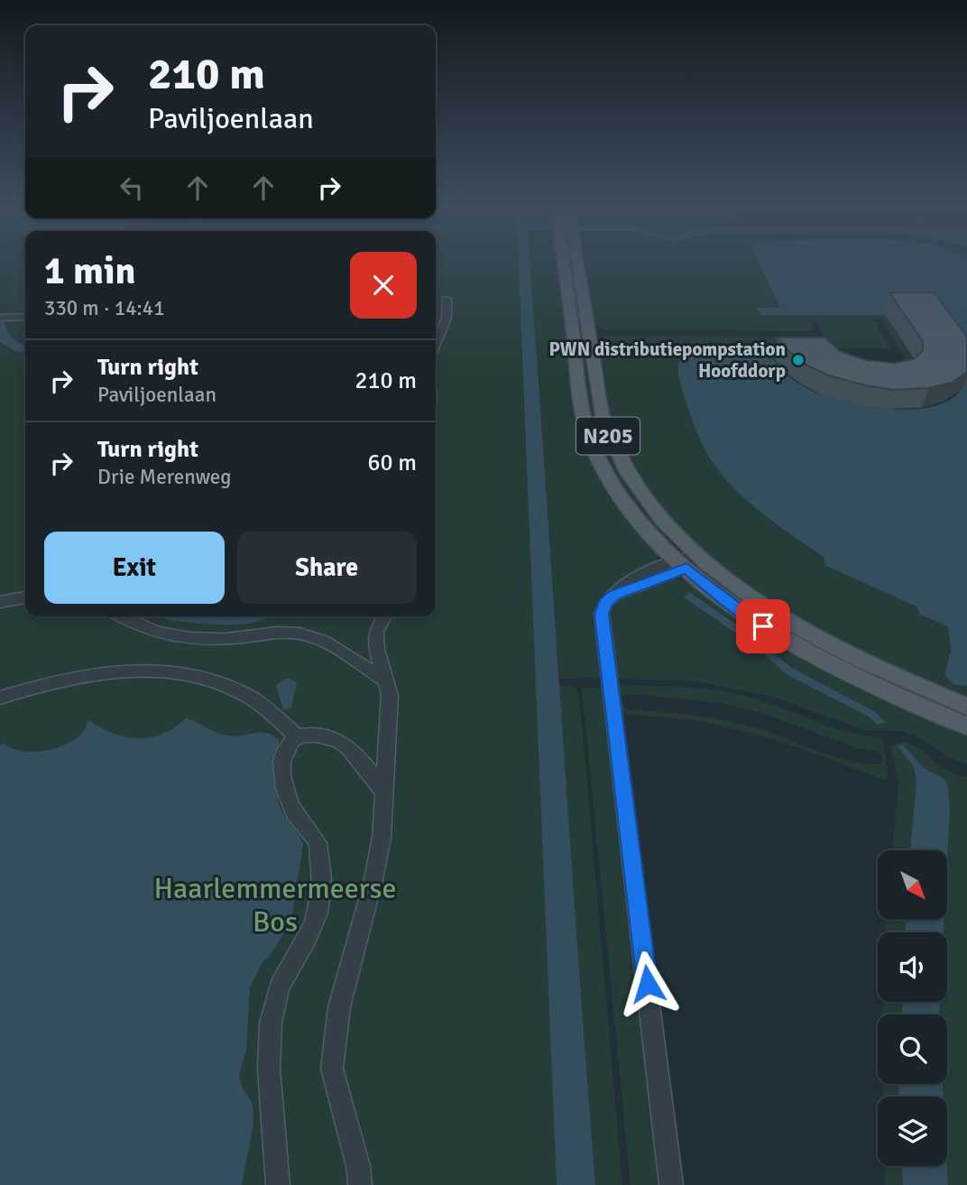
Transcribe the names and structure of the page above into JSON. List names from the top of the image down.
{
  "streets": {
    "main road": ["N205"]
  },
  "parks": ["Haarlemmermeerse Bos"],
  "places": ["PWN distributiepompstation Hoofddorp"],
  "north": "bottom right",
  "page": {
    "turn": ["210 m", "Paviljoenlaan"],
    "heading": ["1 min", "330 m · 14:41"],
    "list": [
      {
        "name": "Turn right",
        "note": "Paviljoenlaan",
        "value": "210 m"
      },
      {
        "name": "Turn right",
        "note": "Drie Merenweg",
        "value": "60 m"
      }
    ],
    "buttons": ["Exit", "Share"]
  }
}
